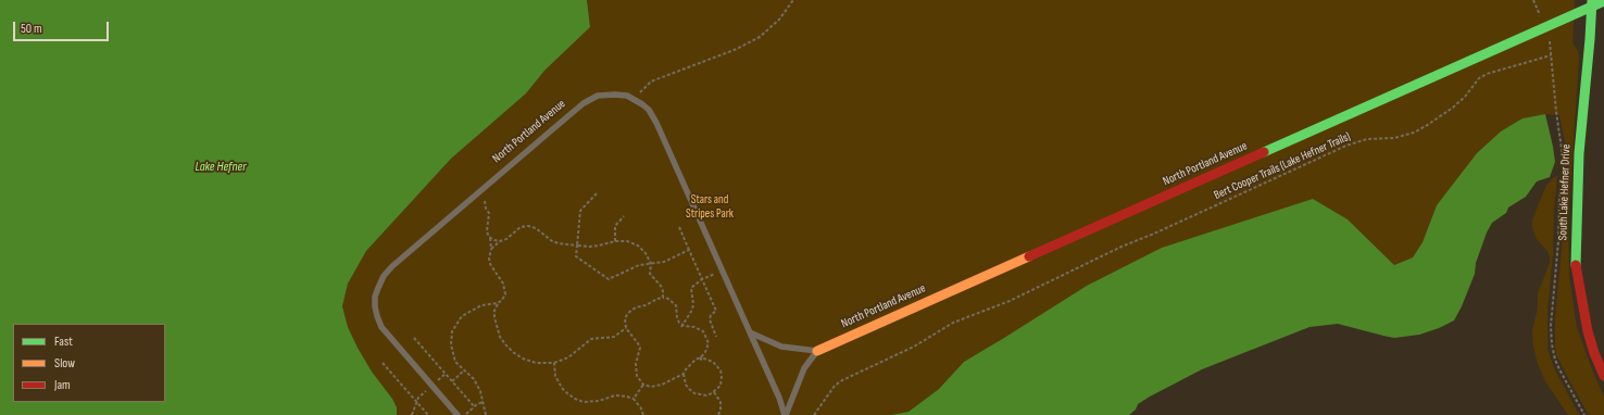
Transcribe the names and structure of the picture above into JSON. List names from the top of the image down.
{
  "streets": {
    "street": ["North Portland Avenue", "South Lake Hefner Drive"],
    "path": ["Bert Cooper Trails (Lake Hefner Trails)"]
  },
  "crossings": [
    ["North Portland Avenue", "South Lake Hefner Drive"]
  ],
  "water": ["Lake Hefner"],
  "parks": ["Stars and Stripes Park"],
  "legend": ["Fast", "Slow", "Jam"],
  "scale_bar": "50 m"
}
